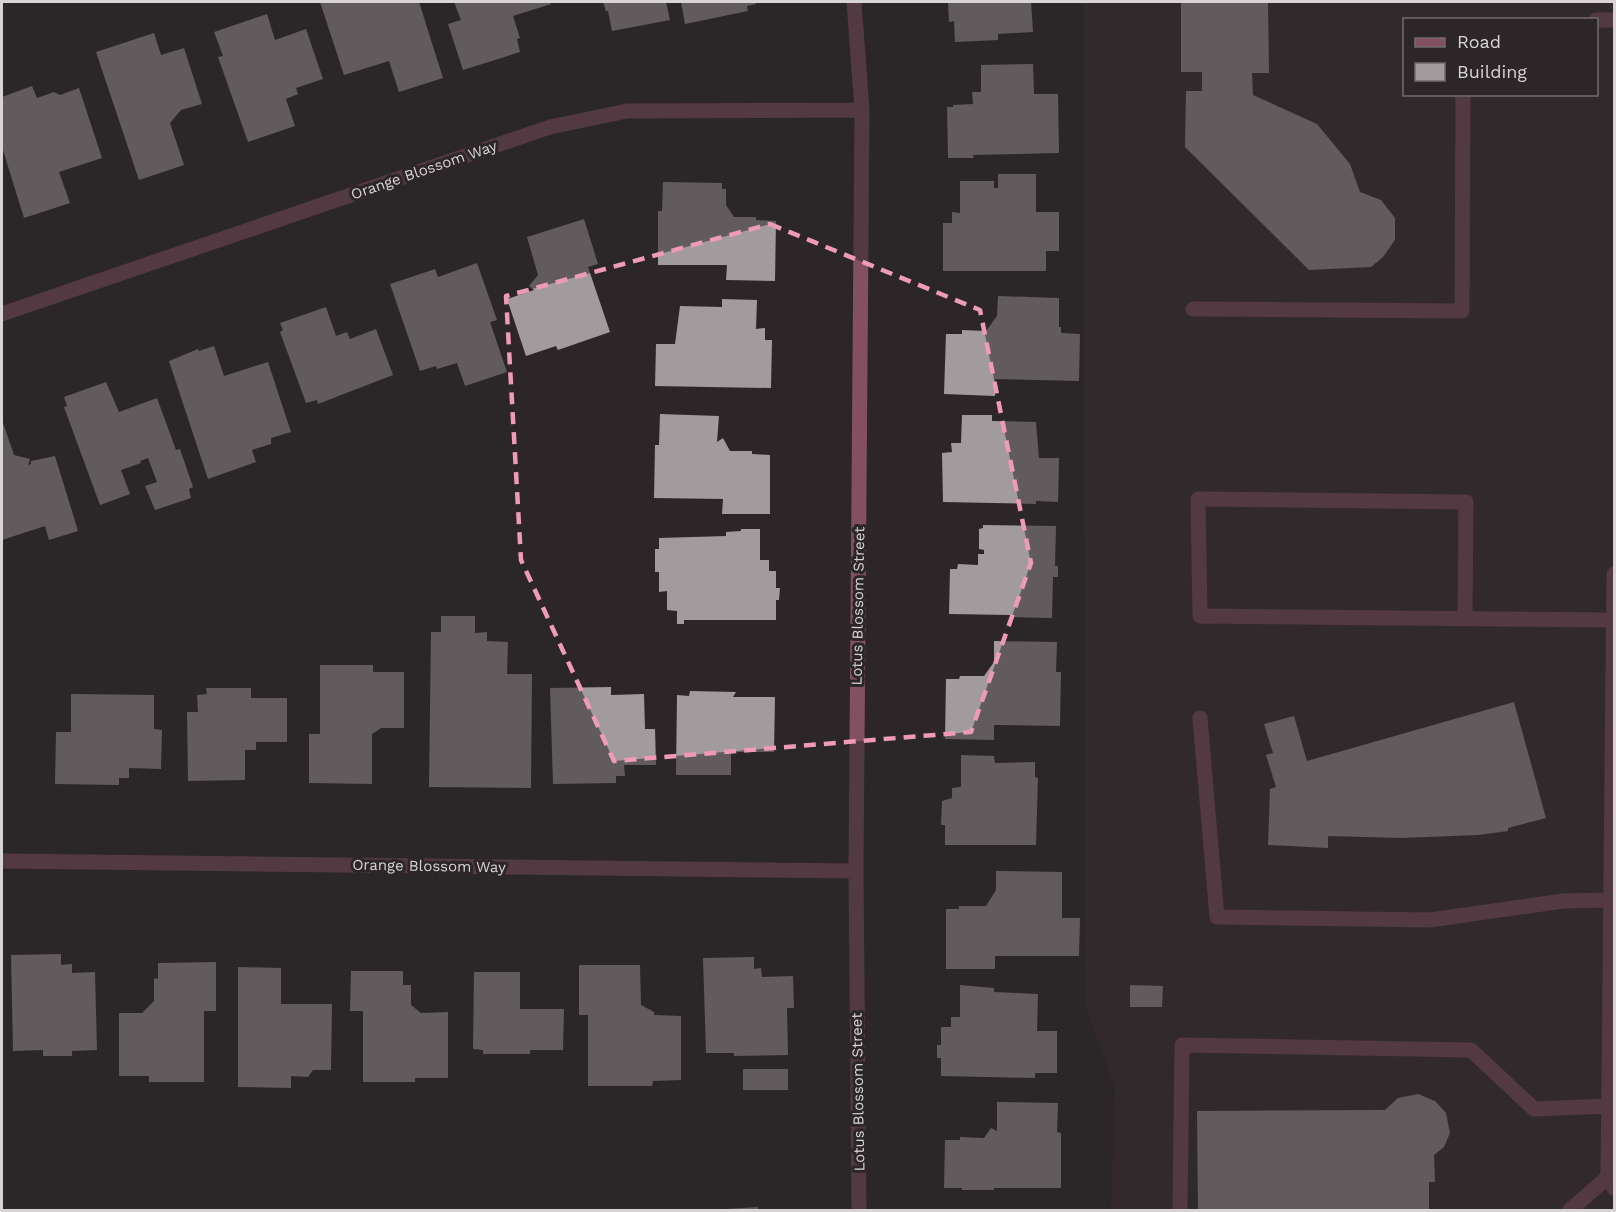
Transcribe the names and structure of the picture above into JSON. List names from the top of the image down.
{
  "streets": {
    "street": ["Orange Blossom Way", "Lotus Blossom Street"]
  },
  "crossings": [
    ["Orange Blossom Way", "Lotus Blossom Street"]
  ],
  "legend": ["Road", "Building"]
}
